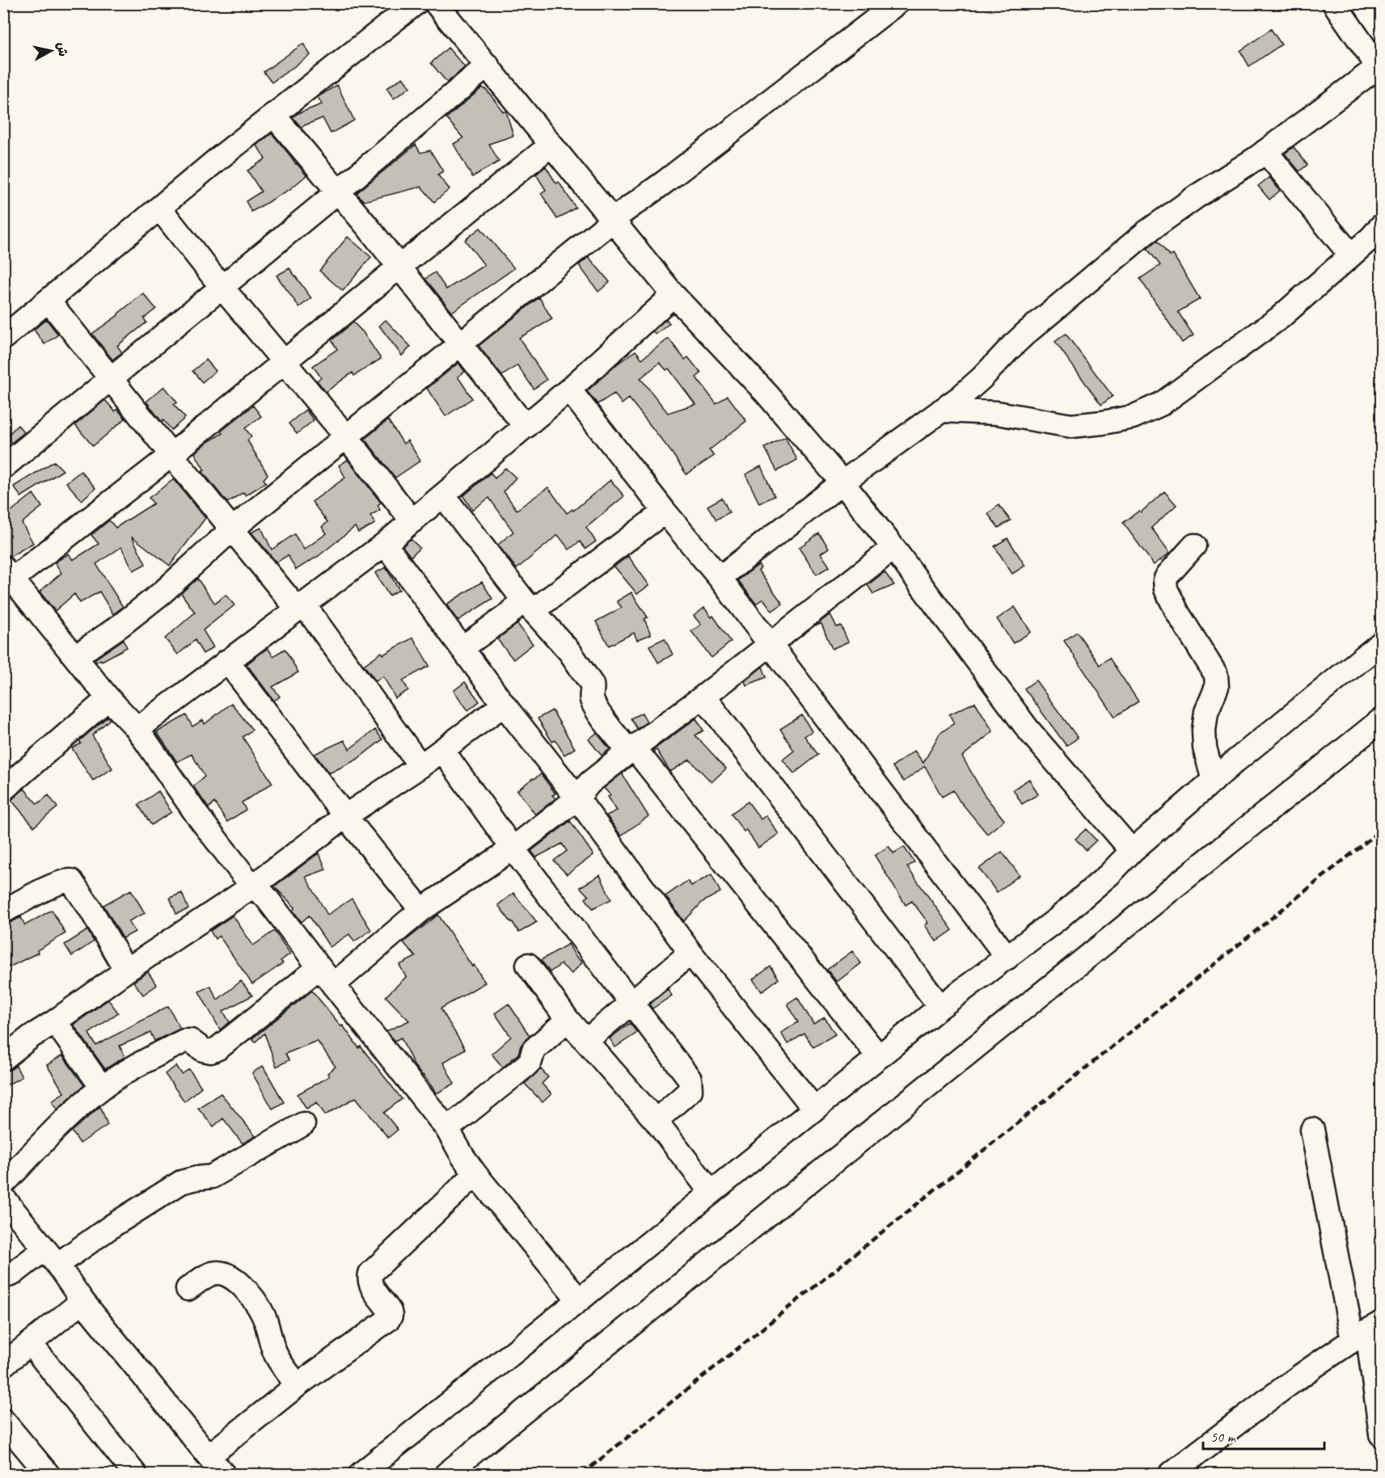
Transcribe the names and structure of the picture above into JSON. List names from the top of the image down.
{
  "scale_bar": "50 m",
  "north": "right"
}
